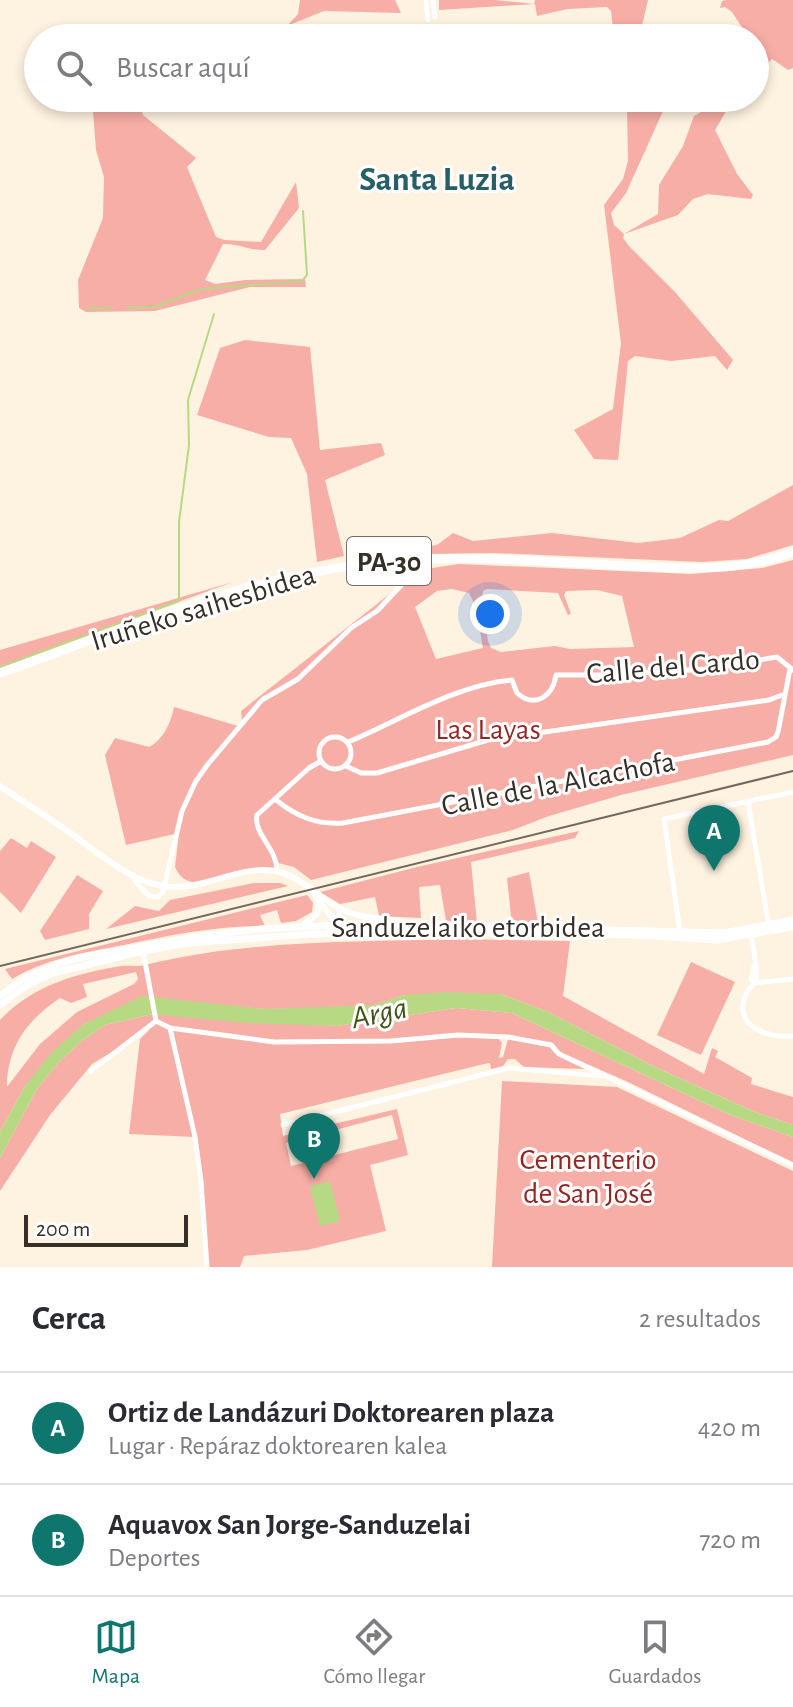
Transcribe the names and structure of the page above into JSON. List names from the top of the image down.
{
  "streets": {
    "highway": ["PA-30", "Iruñeko saihesbidea"],
    "main road": ["Sanduzelaiko etorbidea"],
    "street": ["Calle del Cardo", "Calle de la Alcachofa"]
  },
  "crossings": [
    ["Calle del Cardo", "Calle de la Alcachofa"]
  ],
  "districts": ["Santa Luzia"],
  "water": ["Arga"],
  "parks": ["Las Layas", "Cementerio de San José"],
  "scale_bar": "200 m",
  "page": {
    "search": "Buscar aquí",
    "pins": ["A", "B"],
    "scale": "200 m",
    "heading": ["Cerca", "2 resultados"],
    "list": [
      {
        "mark": "A",
        "name": "Ortiz de Landázuri Doktorearen plaza",
        "note": "Lugar · Repáraz doktorearen kalea",
        "value": "420 m"
      },
      {
        "mark": "B",
        "name": "Aquavox San Jorge-Sanduzelai",
        "note": "Deportes",
        "value": "720 m"
      }
    ],
    "nav": ["Mapa", "Cómo llegar", "Guardados"]
  }
}
